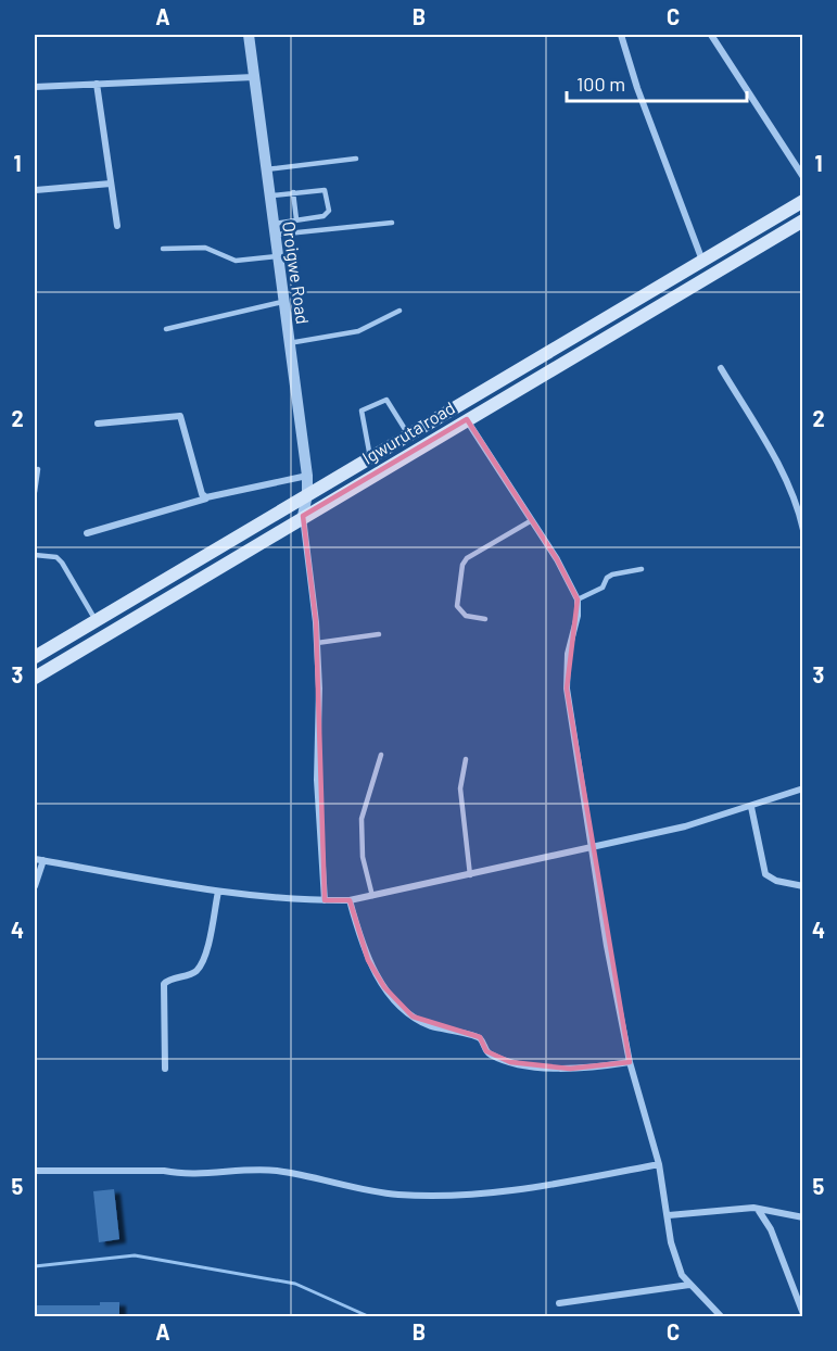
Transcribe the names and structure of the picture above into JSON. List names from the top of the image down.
{
  "streets": {
    "main road": ["Igwuruta road"],
    "street": ["Oroigwe Road"]
  },
  "crossings": [
    ["Oroigwe Road", "Igwuruta road"]
  ],
  "scale_bar": "100 m",
  "grid": {
    "columns": ["A", "B", "C"],
    "rows": [
      "1",
      "2",
      "3",
      "4",
      "5"
    ]
  }
}
